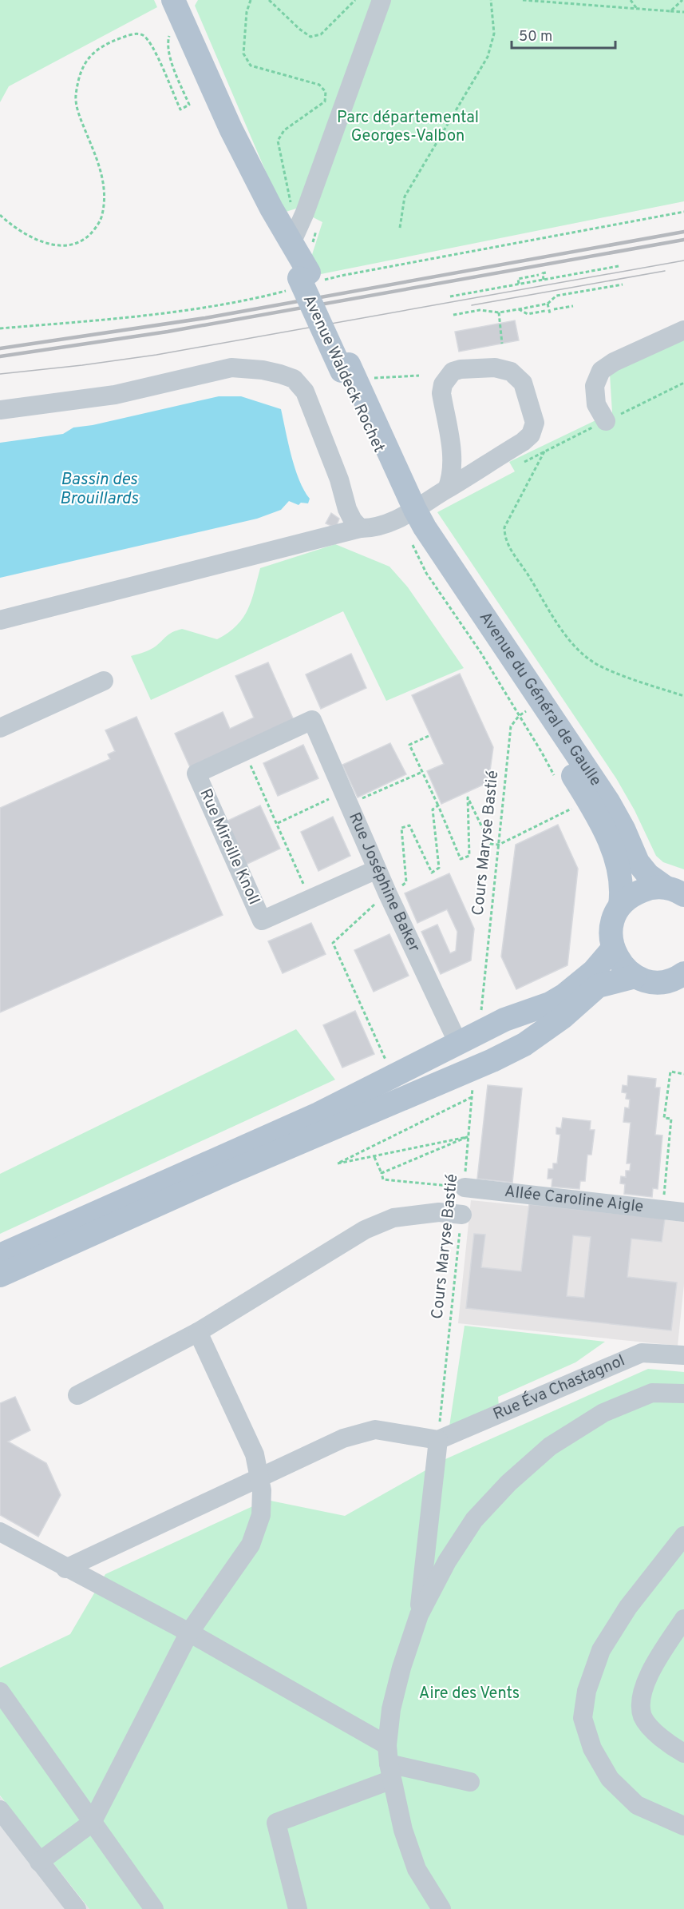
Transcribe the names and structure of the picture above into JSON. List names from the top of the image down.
{
  "streets": {
    "main road": ["Avenue Waldeck Rochet", "Avenue du Général de Gaulle"],
    "street": [
      "Rue Mireille Knoll",
      "Rue Joséphine Baker",
      "Allée Caroline Aigle",
      "Rue Éva Chastagnol"
    ],
    "path": ["Cours Maryse Bastié"]
  },
  "crossings": [
    ["Avenue Waldeck Rochet", "Avenue du Général de Gaulle"],
    ["Avenue du Général de Gaulle", "Cours Maryse Bastié"],
    ["Cours Maryse Bastié", "Allée Caroline Aigle"],
    ["Cours Maryse Bastié", "Rue Éva Chastagnol"],
    ["Rue Mireille Knoll", "Rue Joséphine Baker"]
  ],
  "water": ["Bassin des Brouillards"],
  "parks": ["Parc départemental Georges-Valbon", "Aire des Vents"],
  "scale_bar": "50 m"
}
